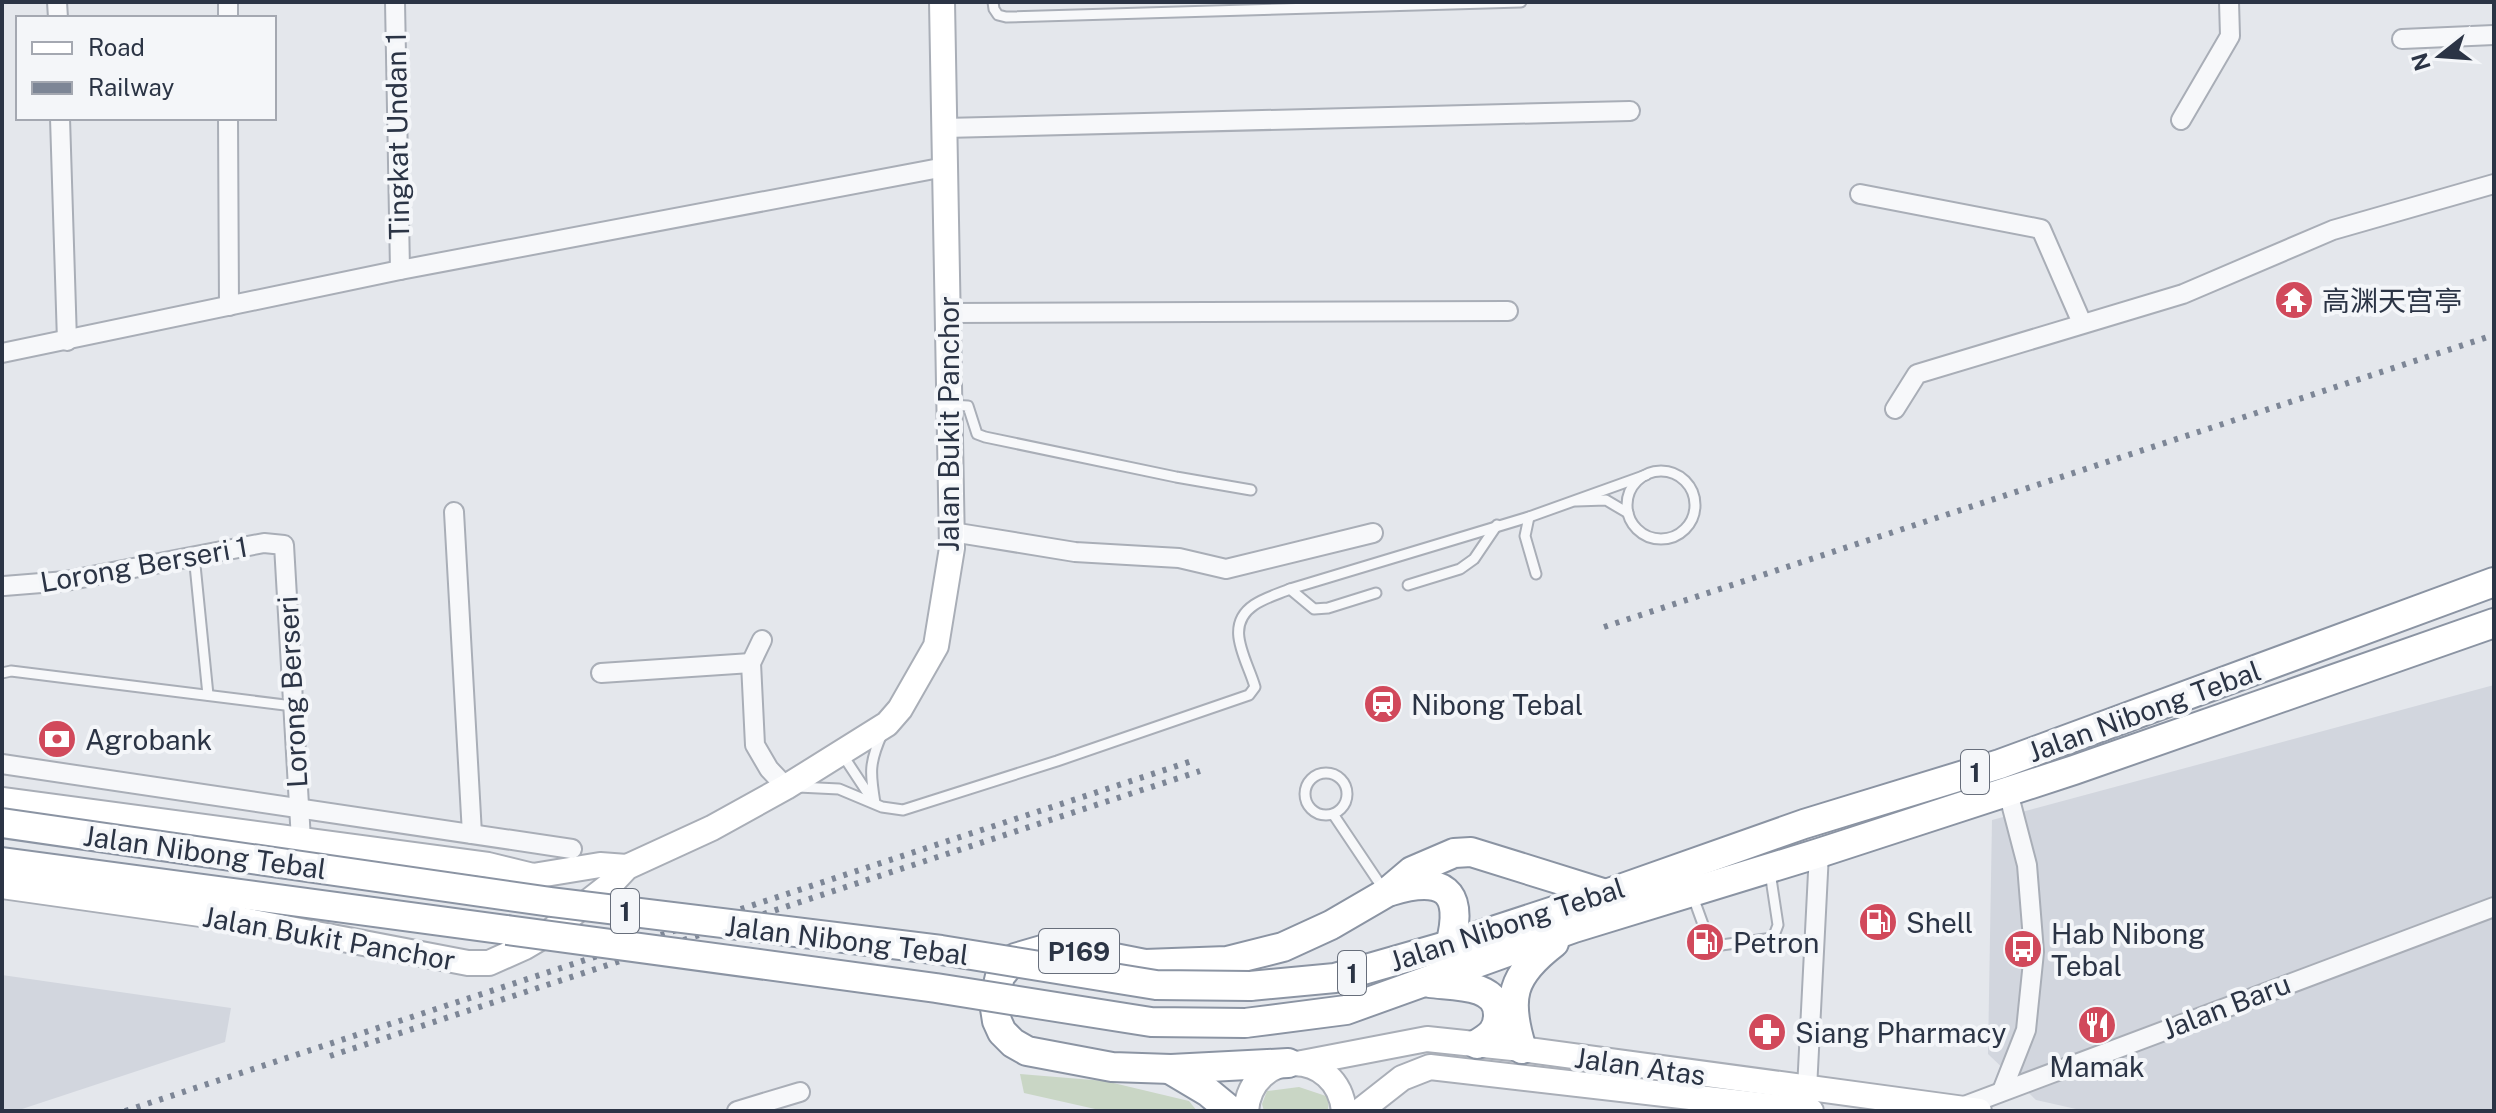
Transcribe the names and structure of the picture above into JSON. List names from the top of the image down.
{
  "streets": {
    "highway": [
      "Jalan Nibong Tebal",
      "1",
      "P169",
      "Jalan Atas"
    ],
    "main road": ["Jalan Bukit Panchor"],
    "street": [
      "Tingkat Undan 1",
      "Lorong Berseri 1",
      "Lorong Berseri",
      "Jalan Baru"
    ]
  },
  "crossings": [
    ["Jalan Bukit Panchor", "Lorong Berseri"],
    ["Lorong Berseri 1", "Lorong Berseri"],
    ["Jalan Nibong Tebal", "P169"],
    ["P169", "Jalan Atas"],
    ["Jalan Baru", "Jalan Atas"]
  ],
  "places": {
    "temple": ["高渊天宫亭"],
    "station": ["Nibong Tebal"],
    "bank": ["Agrobank"],
    "fuel station": ["Shell", "Petron"],
    "bus stop": ["Hab Nibong Tebal"],
    "restaurant": ["Mamak"],
    "pharmacy": ["Siang Pharmacy"]
  },
  "legend": ["Road", "Railway"],
  "north": "left"
}
